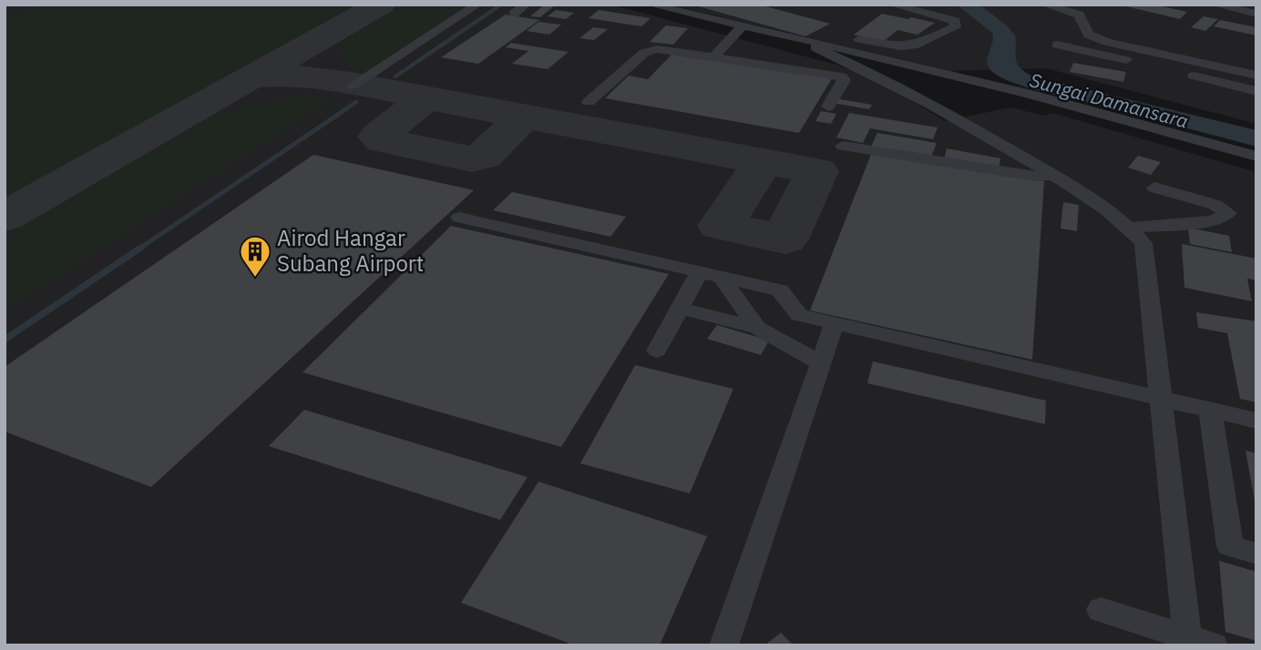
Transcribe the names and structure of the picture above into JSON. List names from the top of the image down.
{
  "water": ["Sungai Damansara"],
  "places": {
    "building": ["Airod Hangar Subang Airport"]
  }
}
